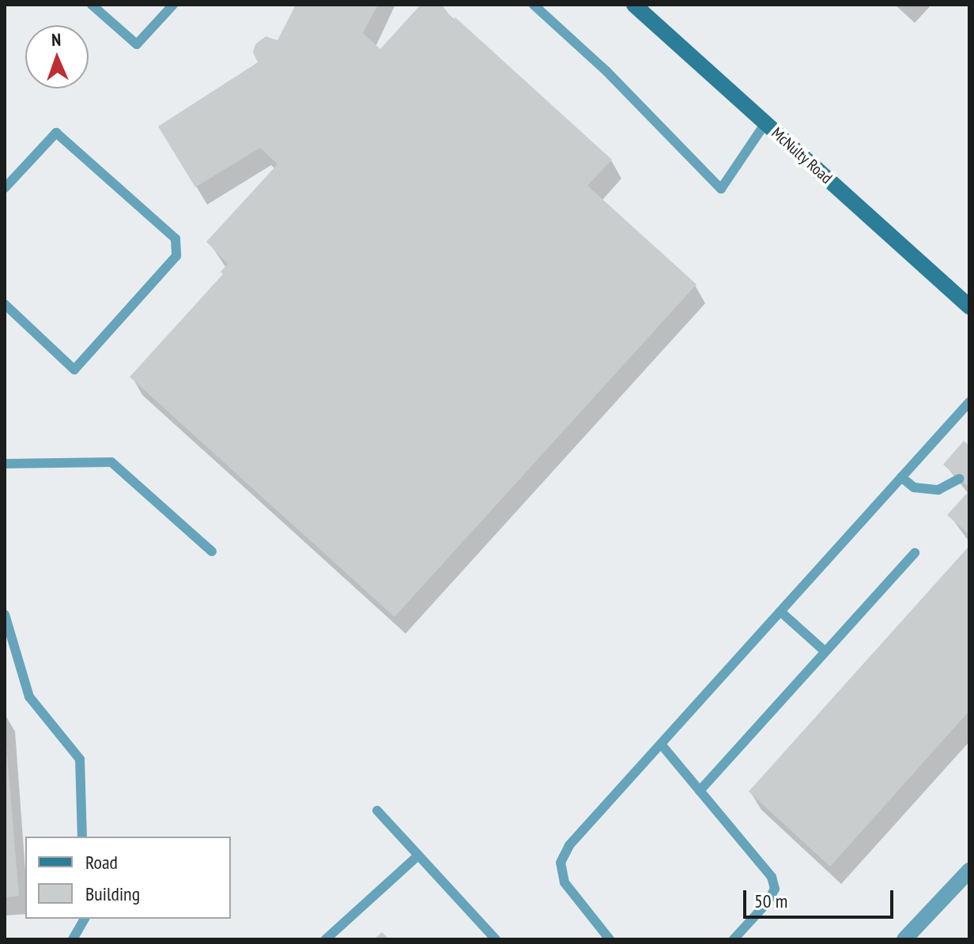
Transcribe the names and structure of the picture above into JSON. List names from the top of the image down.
{
  "streets": {
    "street": ["McNulty Road"]
  },
  "legend": ["Road", "Building"],
  "scale_bar": "50 m",
  "north": "top"
}
